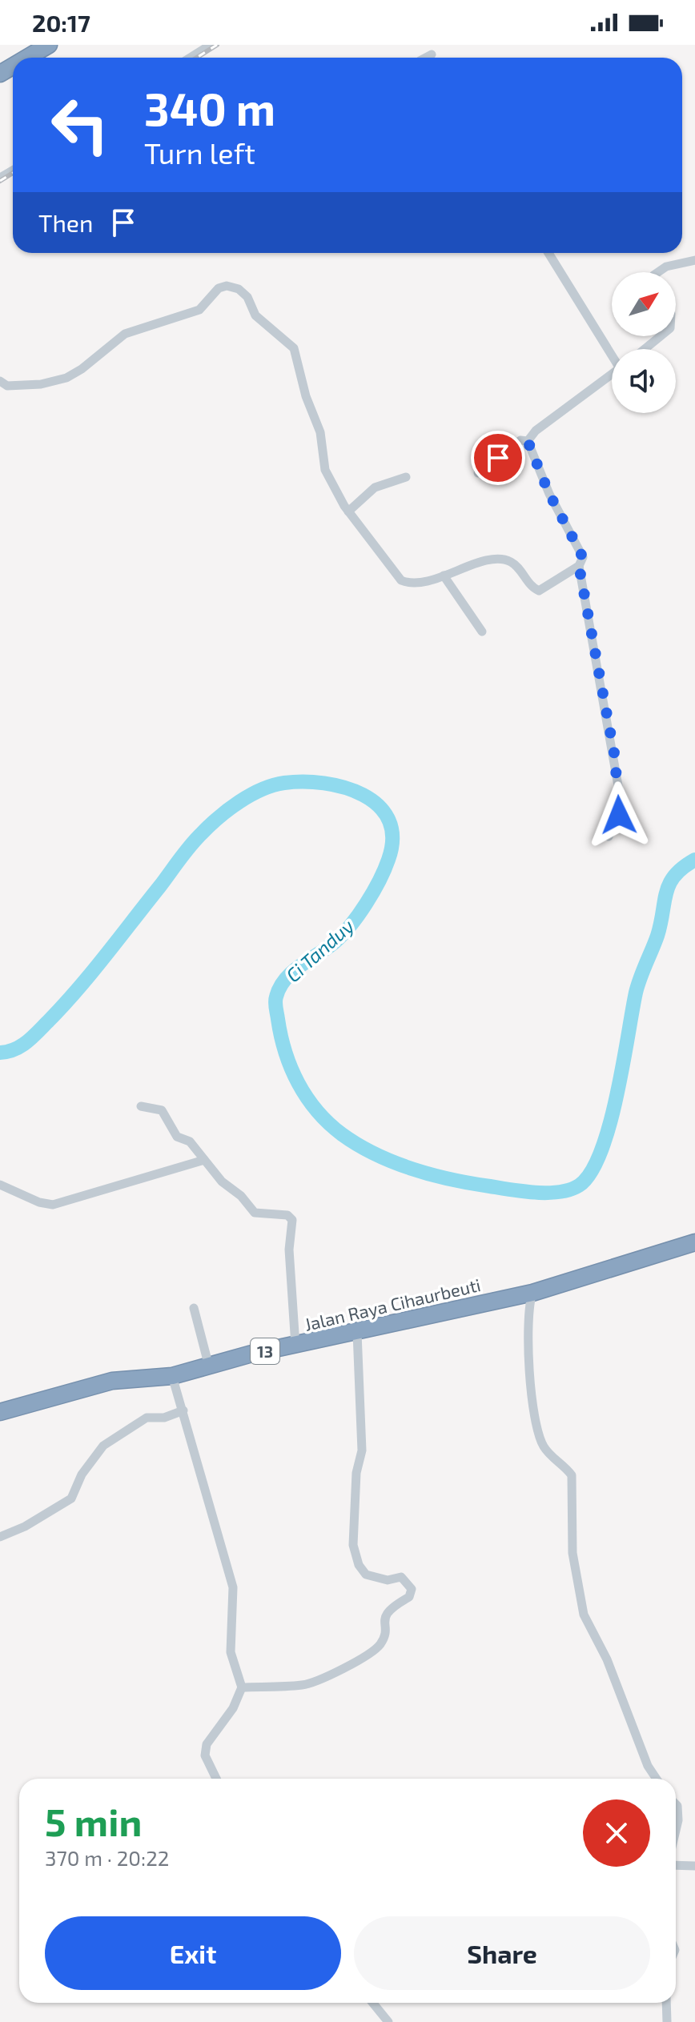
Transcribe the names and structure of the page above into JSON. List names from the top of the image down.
{
  "streets": {
    "highway": ["Jalan Raya Cihaurbeuti", "13"]
  },
  "crossings": [
    ["Jalan Raya Cihaurbeuti", "13"]
  ],
  "water": ["Ci Tanduy"],
  "north": "top right",
  "page": {
    "status": "20:17",
    "turn": ["340 m", "Turn left"],
    "then": "Then",
    "heading": ["5 min", "370 m · 20:22"],
    "buttons": ["Exit", "Share"]
  }
}
